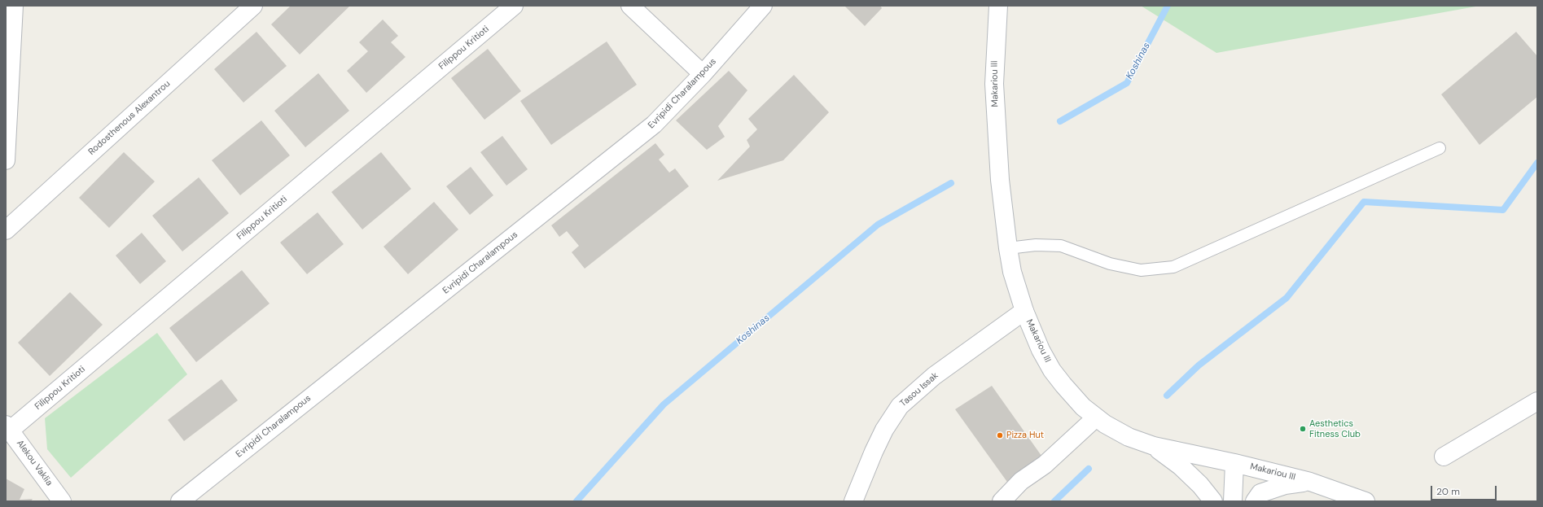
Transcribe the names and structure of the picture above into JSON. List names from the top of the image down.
{
  "streets": {
    "street": [
      "Filippou Kritioti",
      "Makariou III",
      "Evripidi Charalampous",
      "Rodosthenous Alexantrou",
      "Tasou Issak",
      "Alekou Vaklia"
    ]
  },
  "crossings": [
    ["Filippou Kritioti", "Alekou Vaklia"],
    ["Makariou III", "Tasou Issak"]
  ],
  "water": ["Koshinas"],
  "places": ["Aesthetics Fitness Club", "Pizza Hut"],
  "scale_bar": "20 m"
}
